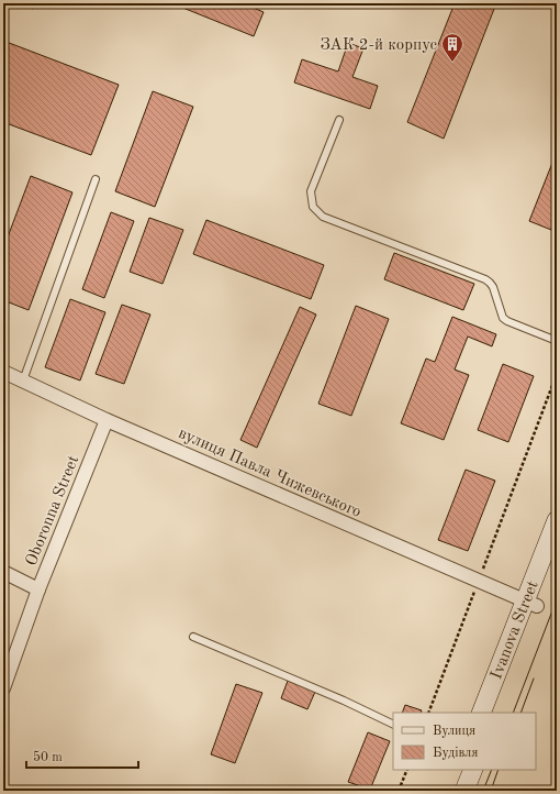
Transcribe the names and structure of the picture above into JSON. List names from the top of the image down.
{
  "streets": {
    "main road": ["Ivanova Street"],
    "street": ["вулиця Павла Чижевського", "Oboronna Street"]
  },
  "crossings": [
    ["вулиця Павла Чижевського", "Oboronna Street"],
    ["вулиця Павла Чижевського", "Ivanova Street"]
  ],
  "places": {
    "building": ["ЗАК 2-й корпус"]
  },
  "legend": ["Вулиця", "Будівля"],
  "scale_bar": "50 m"
}
